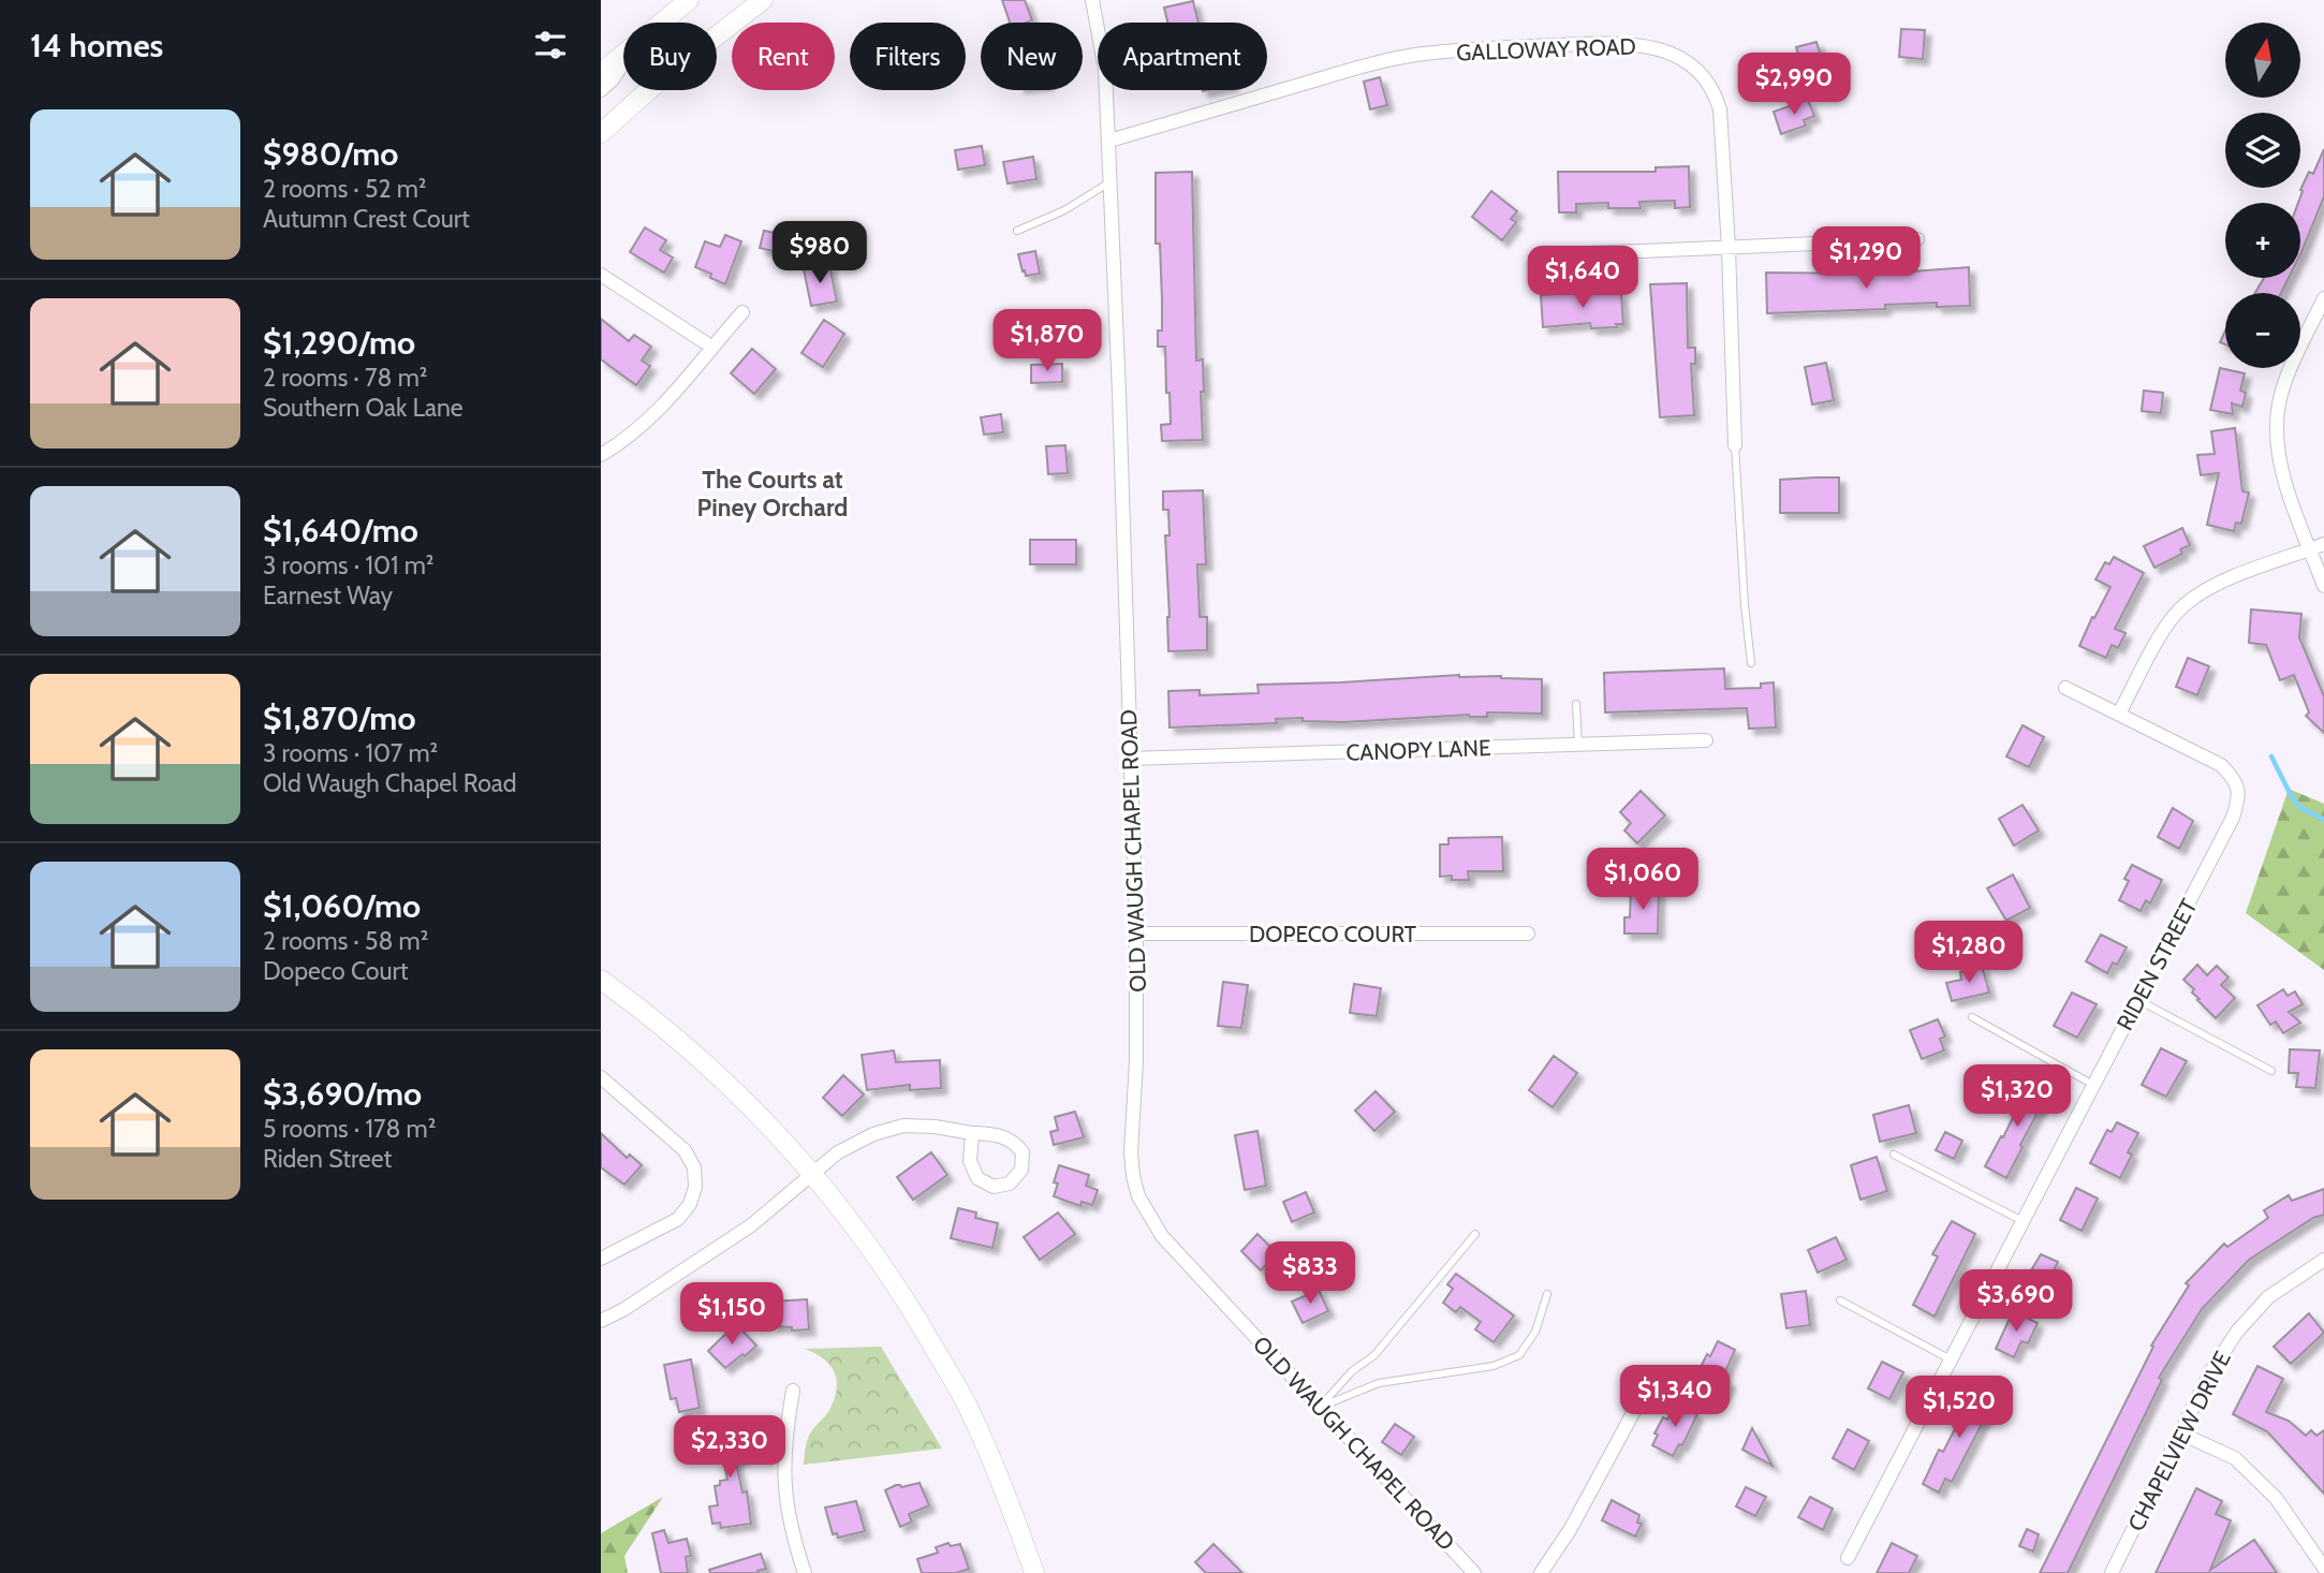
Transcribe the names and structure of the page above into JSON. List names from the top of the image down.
{
  "streets": {
    "street": [
      "GALLOWAY ROAD",
      "CANOPY LANE",
      "OLD WAUGH CHAPEL ROAD",
      "DOPECO COURT",
      "RIDEN STREET",
      "CHAPELVIEW DRIVE"
    ]
  },
  "crossings": [
    ["GALLOWAY ROAD", "OLD WAUGH CHAPEL ROAD"],
    ["CANOPY LANE", "OLD WAUGH CHAPEL ROAD"],
    ["OLD WAUGH CHAPEL ROAD", "DOPECO COURT"]
  ],
  "districts": ["The Courts at Piney Orchard"],
  "north": "top",
  "page": {
    "heading": "14 homes",
    "map_buttons": ["+", "−"],
    "chip": [
      "Buy",
      "Rent",
      "Filters",
      "New",
      "Apartment"
    ],
    "price": [
      "$2,990",
      "$980",
      "$1,290",
      "$1,640",
      "$1,870",
      "$1,060",
      "$1,280",
      "$1,320",
      "$833",
      "$3,690",
      "$1,150",
      "$1,340",
      "$1,520",
      "$2,330"
    ],
    "list": [
      {
        "name": "$980/mo",
        "note": "2 rooms · 52 m² · Autumn Crest Court"
      },
      {
        "name": "$1,290/mo",
        "note": "2 rooms · 78 m² · Southern Oak Lane"
      },
      {
        "name": "$1,640/mo",
        "note": "3 rooms · 101 m² · Earnest Way"
      },
      {
        "name": "$1,870/mo",
        "note": "3 rooms · 107 m² · Old Waugh Chapel Road"
      },
      {
        "name": "$1,060/mo",
        "note": "2 rooms · 58 m² · Dopeco Court"
      },
      {
        "name": "$3,690/mo",
        "note": "5 rooms · 178 m² · Riden Street"
      }
    ]
  }
}
